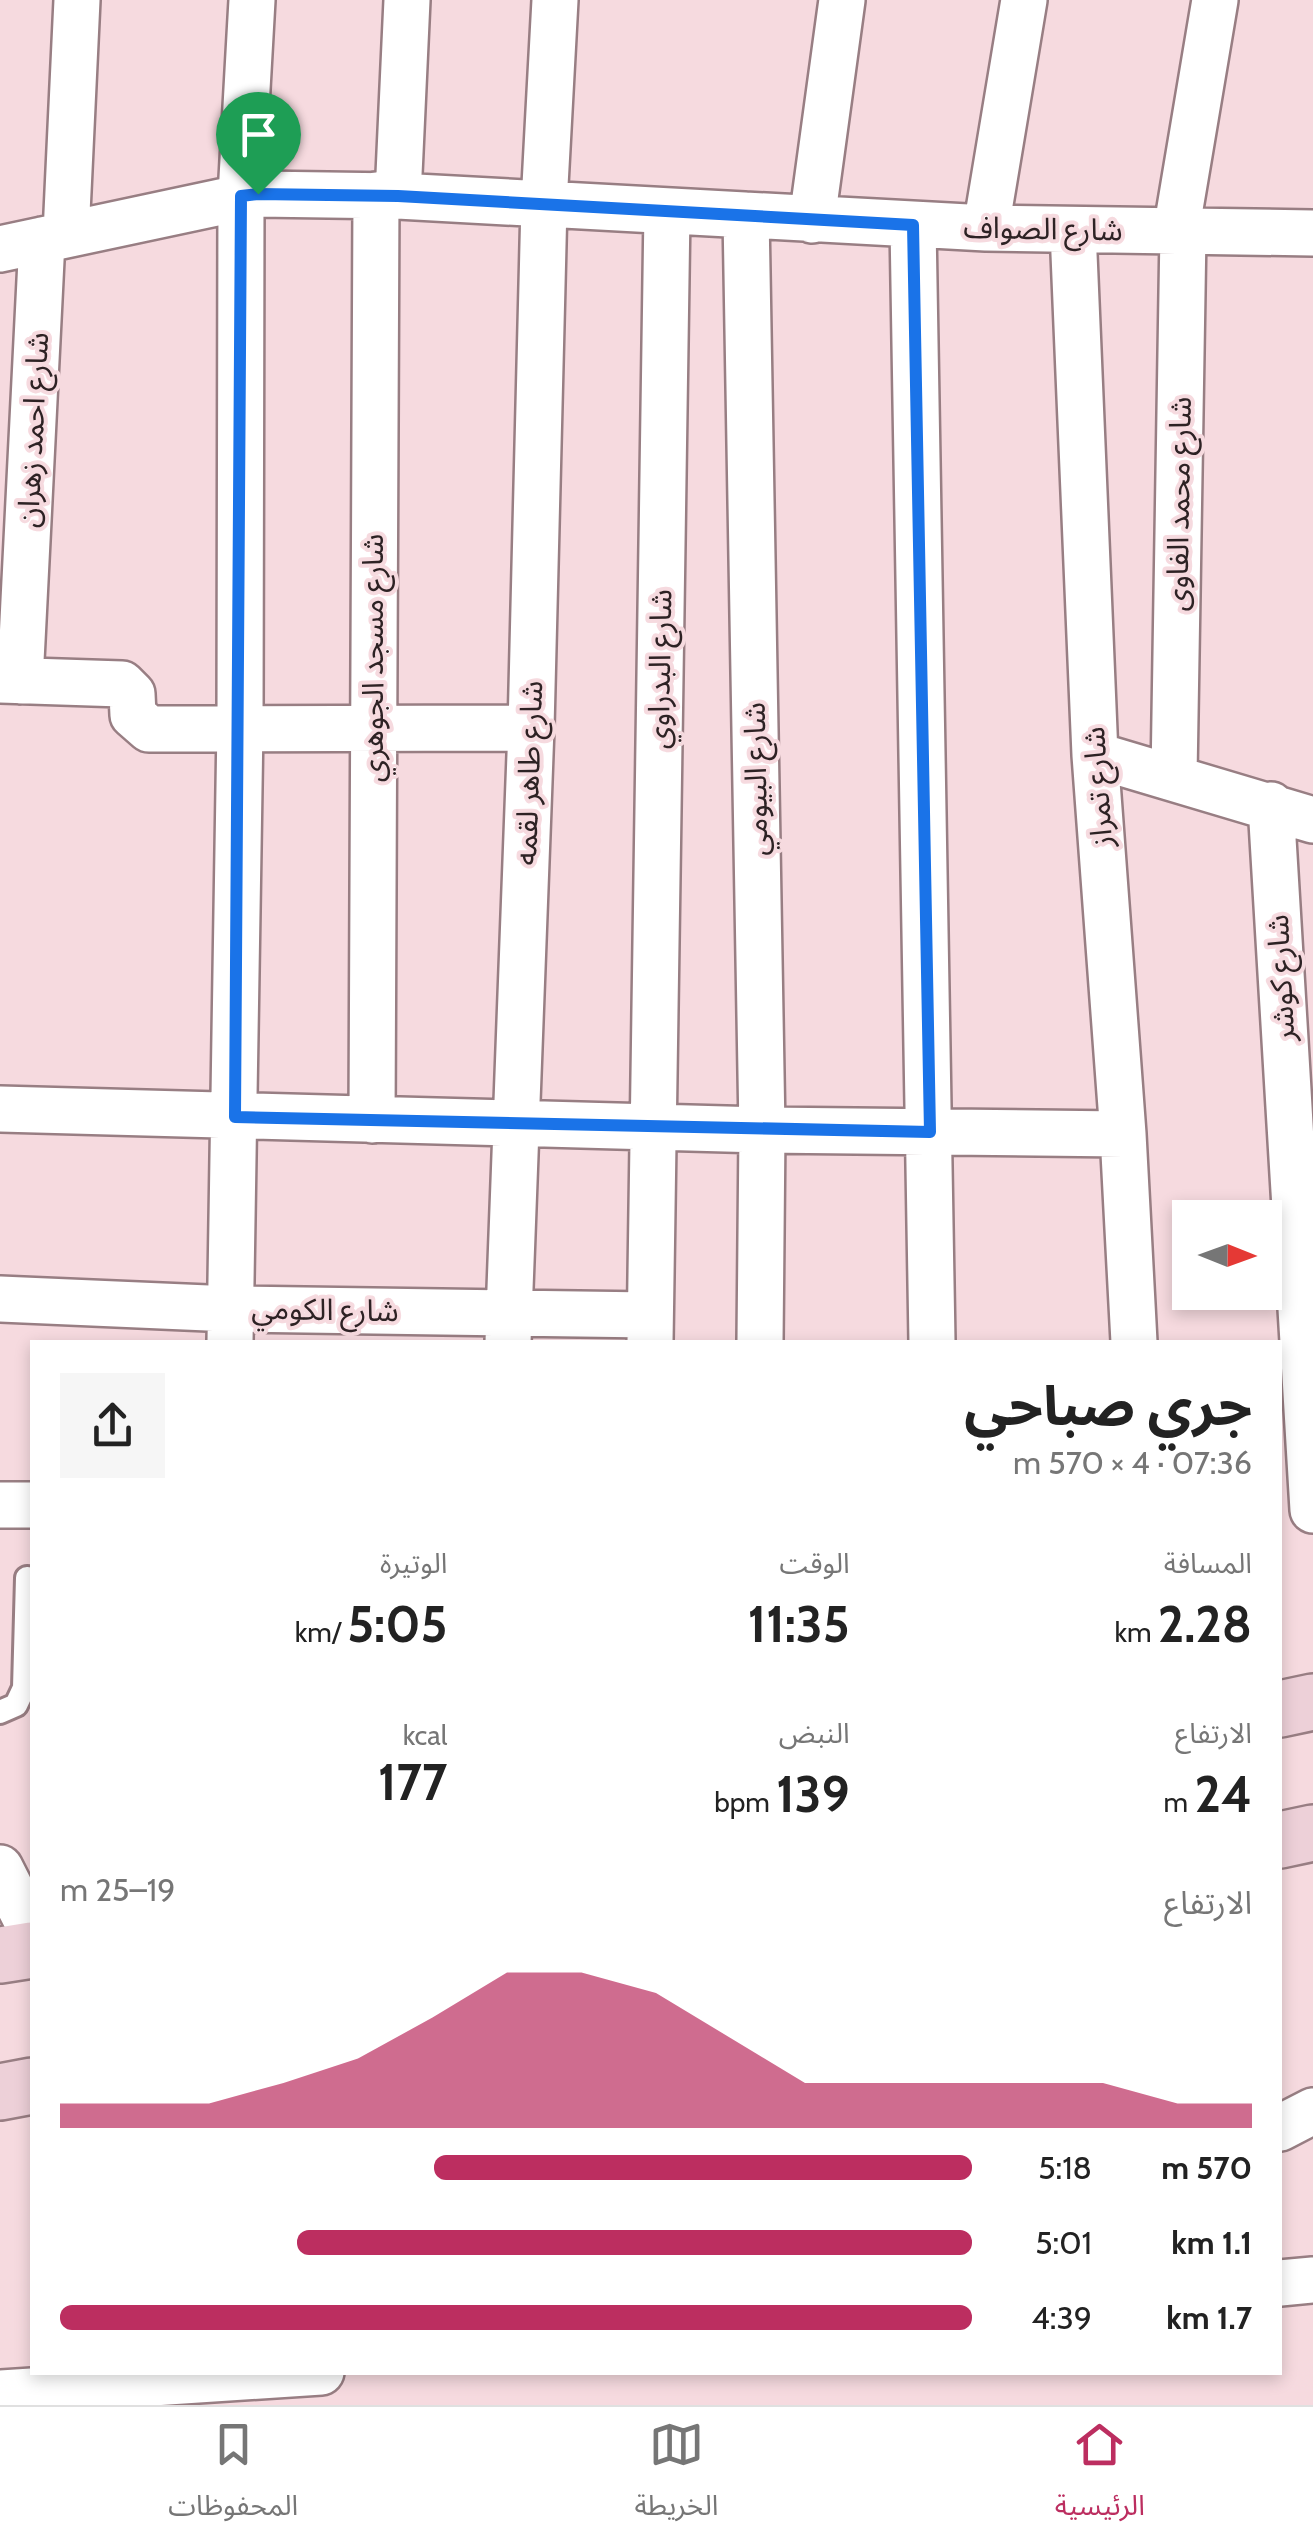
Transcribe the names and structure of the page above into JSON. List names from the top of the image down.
{
  "streets": {
    "street": [
      "شارع الصواف",
      "شارع احمد زهران",
      "شارع محمد الفاوى",
      "شارع مسجد الجوهري",
      "شارع البدراوي",
      "شارع طاهر لقمه",
      "شارع البيومي",
      "شارع تمراز",
      "شارع كوشر",
      "شارع الكومي"
    ]
  },
  "crossings": [
    ["شارع الصواف", "شارع احمد زهران"],
    ["شارع الصواف", "شارع محمد الفاوى"],
    ["شارع الصواف", "شارع مسجد الجوهري"],
    ["شارع الصواف", "شارع البدراوي"],
    ["شارع الصواف", "شارع طاهر لقمه"],
    ["شارع الصواف", "شارع البيومي"],
    ["شارع الصواف", "شارع تمراز"],
    ["شارع البدراوي", "شارع الكومي"],
    ["شارع طاهر لقمه", "شارع الكومي"]
  ],
  "north": "right",
  "page": {
    "heading": ["جري صباحي", "07:36 · 4 × 570 m"],
    "stats": [
      ["المسافة", "2.28 km"],
      ["الوقت", "11:35"],
      ["الوتيرة", "5:05 /km"],
      ["الارتفاع", "24 m"],
      ["النبض", "139 bpm"],
      ["kcal", "177"]
    ],
    "chart": ["الارتفاع", "19–25 m"],
    "list": [
      {
        "name": "570 m",
        "note": "5:18"
      },
      {
        "name": "1.1 km",
        "note": "5:01"
      },
      {
        "name": "1.7 km",
        "note": "4:39"
      }
    ],
    "tabs": ["الرئيسية", "الخريطة", "المحفوظات"]
  }
}
